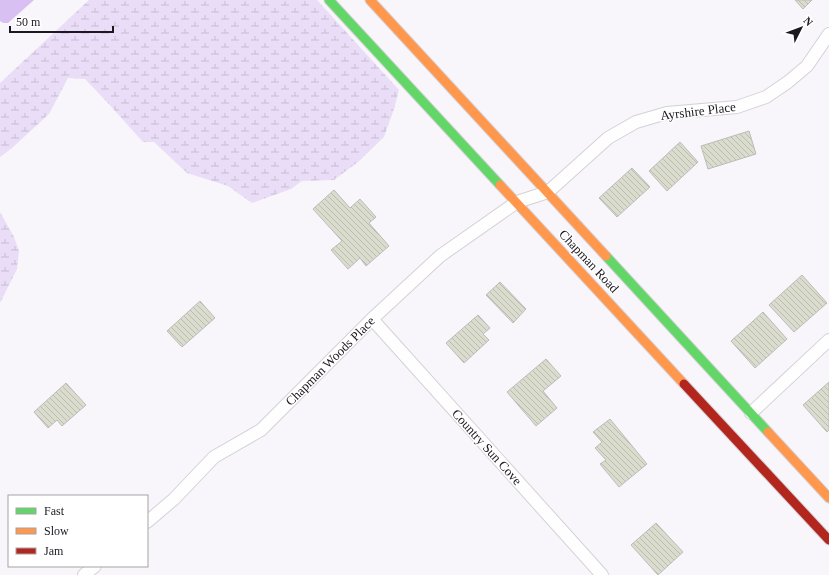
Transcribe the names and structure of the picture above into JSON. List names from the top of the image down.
{
  "streets": {
    "street": [
      "Ayrshire Place",
      "Chapman Road",
      "Chapman Woods Place",
      "Country Sun Cove"
    ]
  },
  "crossings": [
    ["Ayrshire Place", "Chapman Road"],
    ["Ayrshire Place", "Chapman Woods Place"],
    ["Chapman Road", "Chapman Woods Place"],
    ["Chapman Woods Place", "Country Sun Cove"]
  ],
  "legend": ["Fast", "Slow", "Jam"],
  "scale_bar": "50 m",
  "north": "top right"
}
